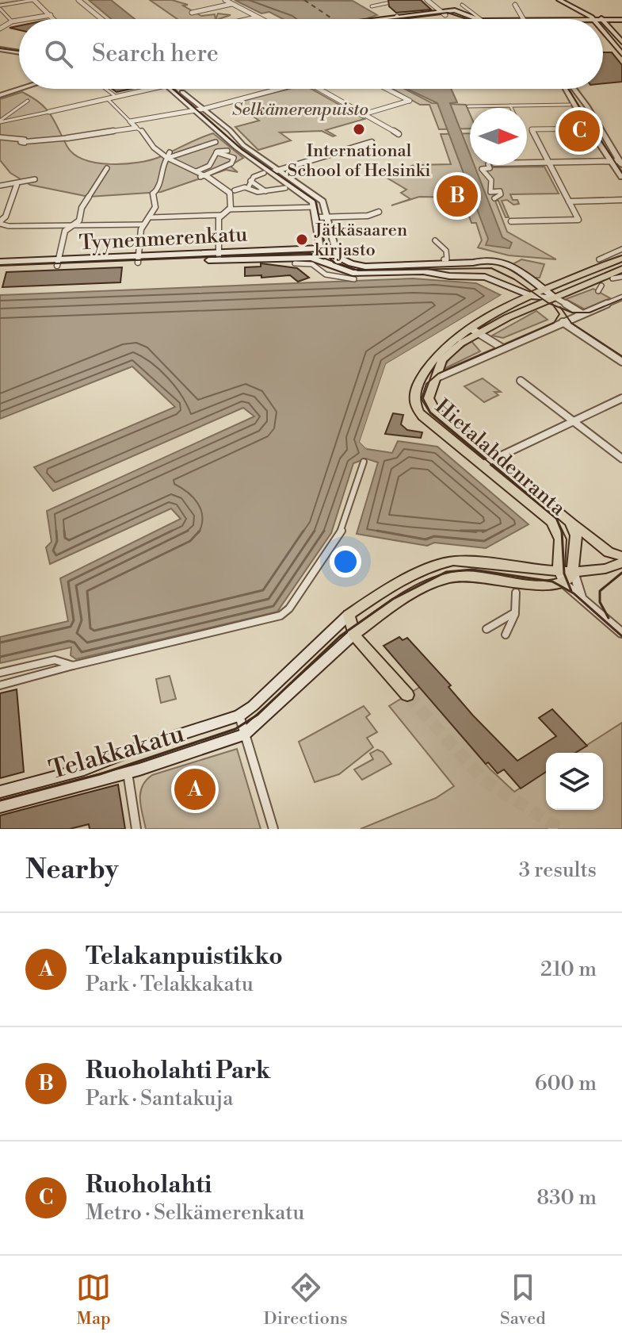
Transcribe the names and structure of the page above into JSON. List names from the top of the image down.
{
  "streets": {
    "main road": ["Tyynenmerenkatu", "Hietalahdenranta", "Telakkakatu"]
  },
  "crossings": [
    ["Tyynenmerenkatu", "Hietalahdenranta"]
  ],
  "parks": ["Selkämerenpuisto"],
  "places": ["International School of Helsinki", "Jätkäsaaren kirjasto"],
  "north": "right",
  "page": {
    "search": "Search here",
    "pins": ["C", "B", "A"],
    "heading": ["Nearby", "3 results"],
    "list": [
      {
        "mark": "A",
        "name": "Telakanpuistikko",
        "note": "Park · Telakkakatu",
        "value": "210 m"
      },
      {
        "mark": "B",
        "name": "Ruoholahti Park",
        "note": "Park · Santakuja",
        "value": "600 m"
      },
      {
        "mark": "C",
        "name": "Ruoholahti",
        "note": "Metro · Selkämerenkatu",
        "value": "830 m"
      }
    ],
    "nav": ["Map", "Directions", "Saved"]
  }
}
